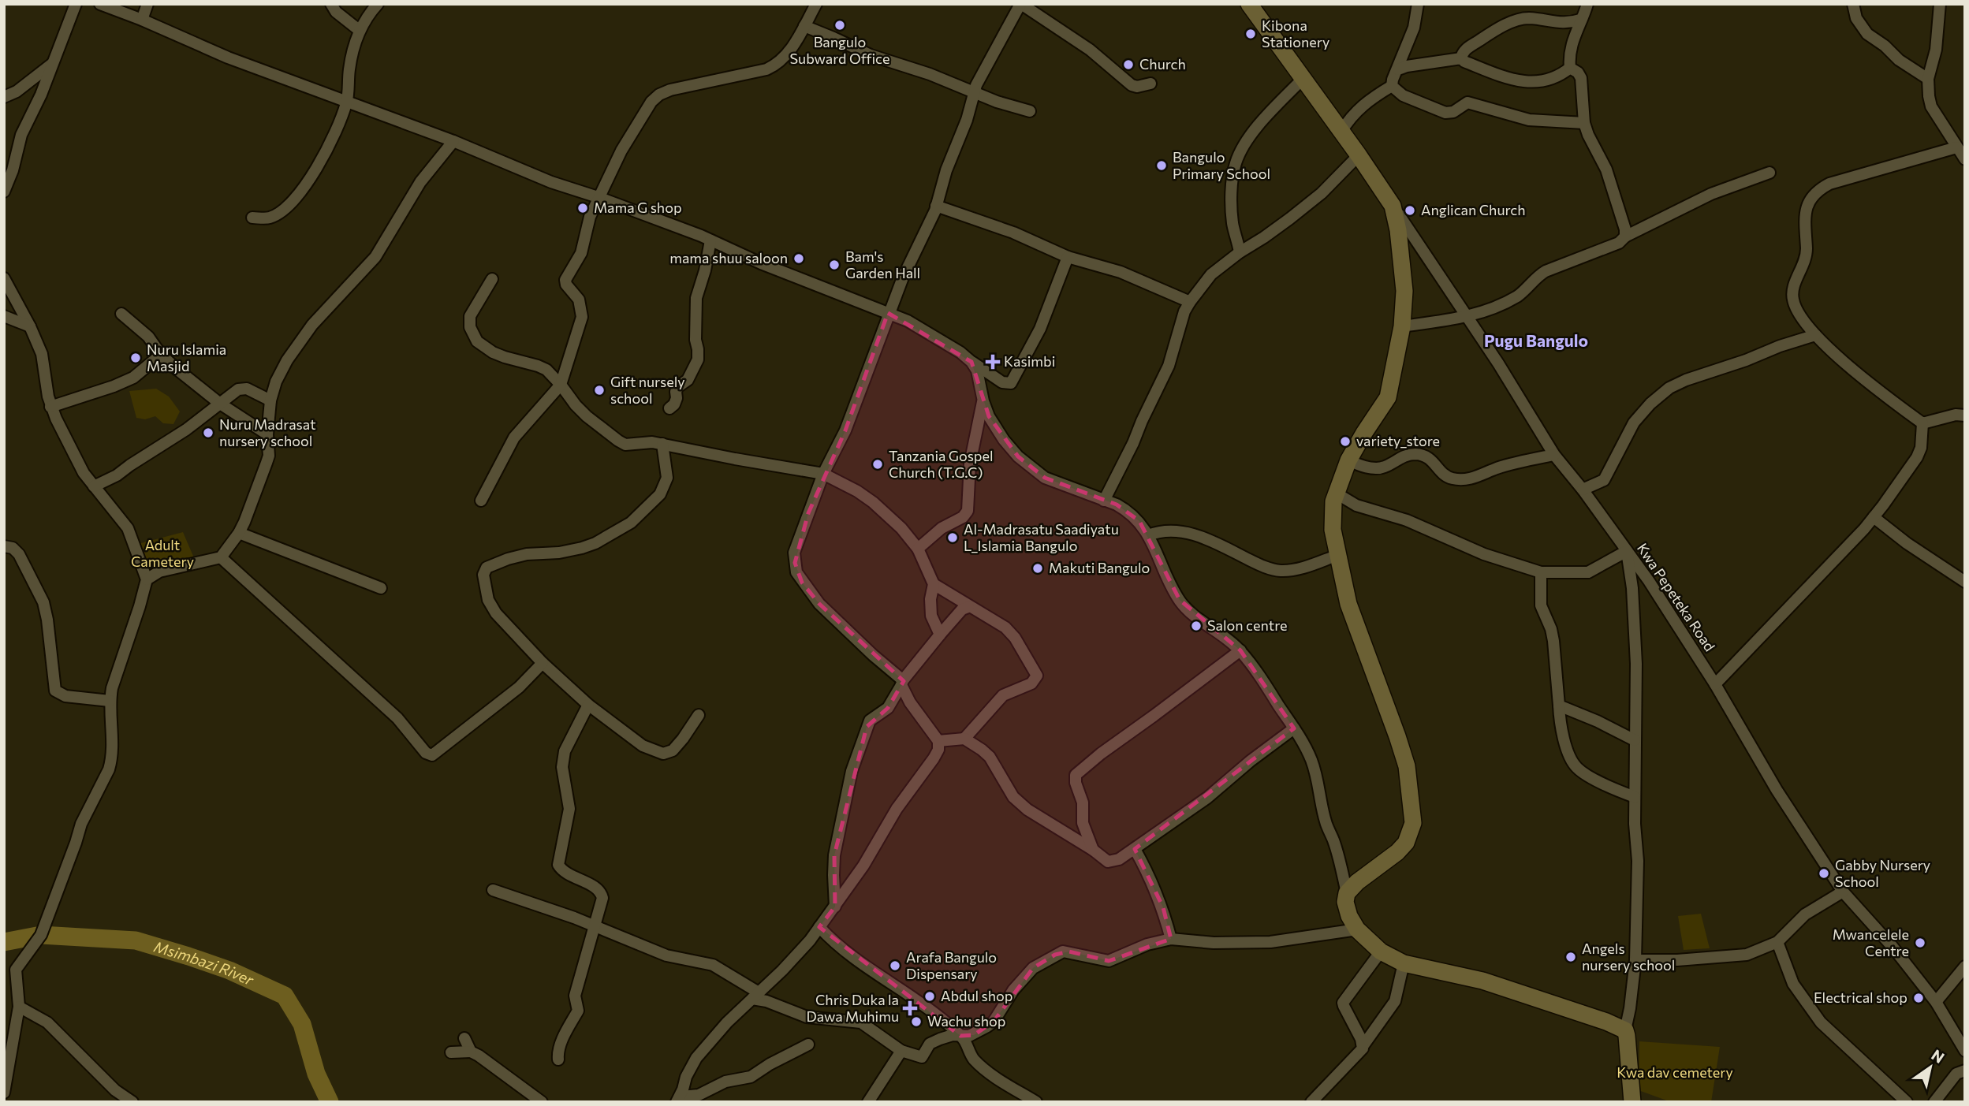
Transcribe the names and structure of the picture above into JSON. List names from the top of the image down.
{
  "streets": {
    "street": ["Kwa Pepeteka Road"]
  },
  "districts": ["Pugu Bangulo"],
  "water": ["Msimbazi River"],
  "parks": ["Adult Cametery", "Kwa dav cemetery"],
  "places": {
    "other": [
      "Bangulo Subward Office",
      "Kibona Stationery",
      "Church",
      "Bangulo Primary School",
      "Mama G shop",
      "Anglican Church",
      "mama shuu saloon",
      "Bam's Garden Hall",
      "Nuru Islamia Masjid",
      "Gift nursely school",
      "Nuru Madrasat nursery school",
      "variety_store",
      "Tanzania Gospel Church (T.G.C)",
      "Al-Madrasatu Saadiyatu L_Islamia Bangulo",
      "Makuti Bangulo",
      "Salon centre",
      "Gabby Nursery School",
      "Mwancelele Centre",
      "Angels nursery school",
      "Arafa Bangulo Dispensary",
      "Abdul shop",
      "Electrical shop",
      "Wachu shop"
    ],
    "health": ["Kasimbi", "Chris Duka la Dawa Muhimu"]
  },
  "north": "top right"
}
